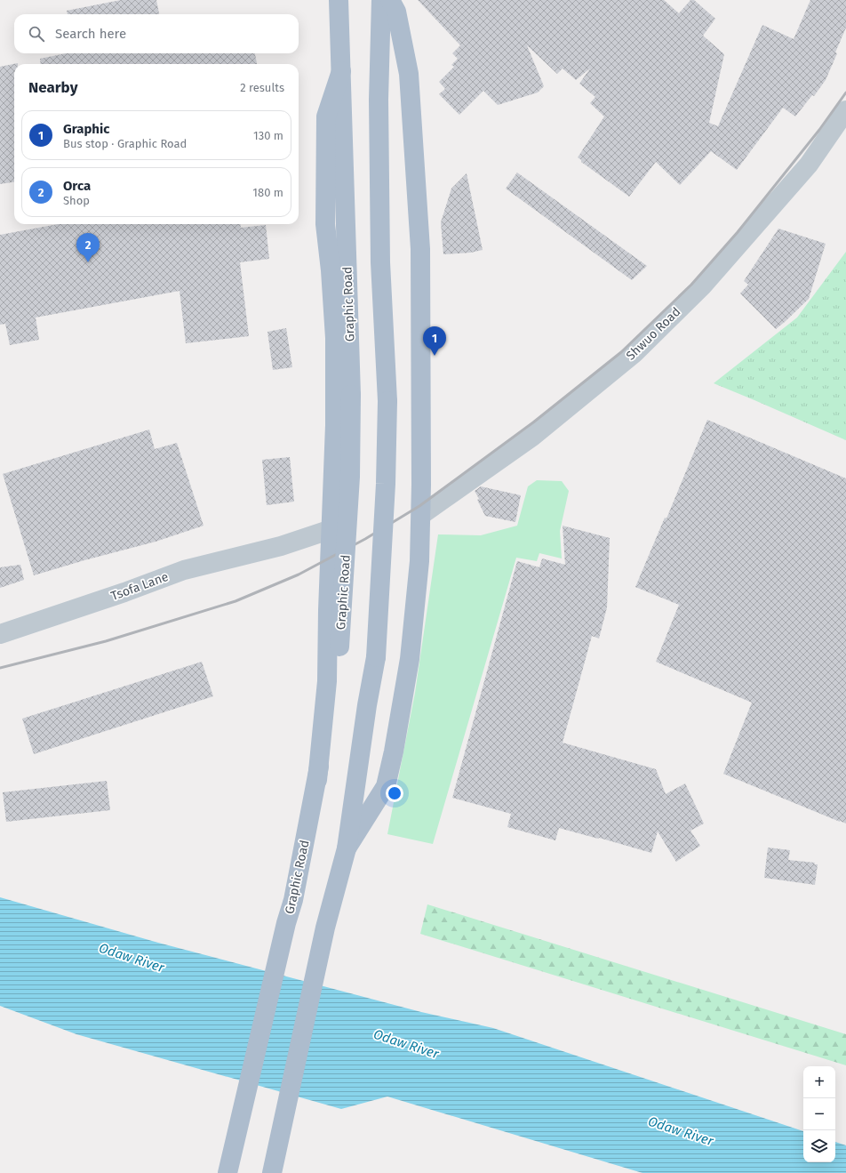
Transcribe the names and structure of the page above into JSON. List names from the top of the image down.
{
  "streets": {
    "main road": ["Graphic Road"],
    "street": ["Shwuo Road", "Tsofa Lane"]
  },
  "water": ["Odaw River"],
  "page": {
    "search": "Search here",
    "heading": ["Nearby", "2 results"],
    "list": [
      {
        "mark": "1",
        "name": "Graphic",
        "note": "Bus stop · Graphic Road",
        "value": "130 m"
      },
      {
        "mark": "2",
        "name": "Orca",
        "note": "Shop",
        "value": "180 m"
      }
    ],
    "pins": ["2", "1"],
    "map_buttons": ["+", "−"]
  }
}
